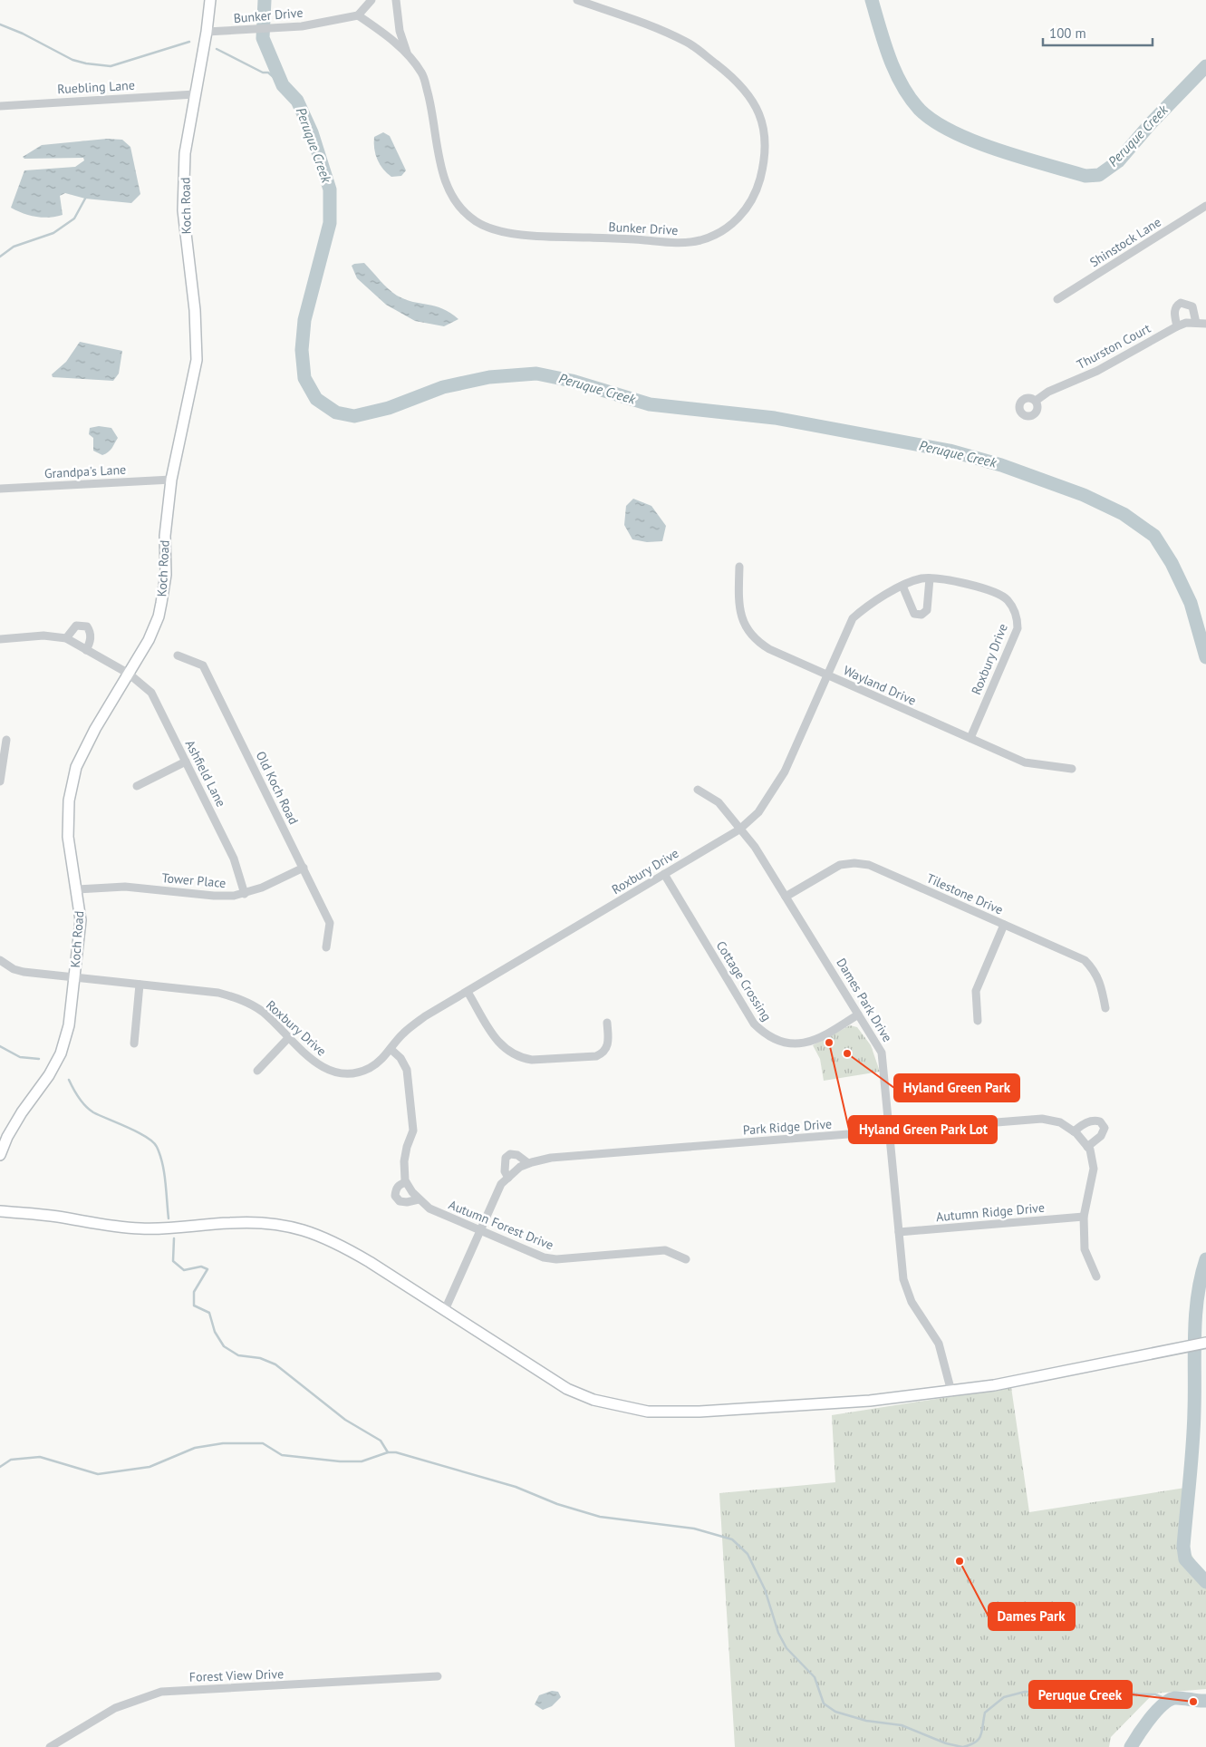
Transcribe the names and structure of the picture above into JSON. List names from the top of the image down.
{
  "streets": {
    "main road": ["Koch Road"],
    "street": [
      "Bunker Drive",
      "Ruebling Lane",
      "Shinstock Lane",
      "Thurston Court",
      "Grandpa's Lane",
      "Roxbury Drive",
      "Wayland Drive",
      "Ashfield Lane",
      "Old Koch Road",
      "Tower Place",
      "Tilestone Drive",
      "Cottage Crossing",
      "Dames Park Drive",
      "Park Ridge Drive",
      "Autumn Ridge Drive",
      "Autumn Forest Drive",
      "Forest View Drive"
    ]
  },
  "crossings": [
    ["Bunker Drive", "Koch Road"],
    ["Ruebling Lane", "Koch Road"],
    ["Koch Road", "Grandpa's Lane"],
    ["Koch Road", "Roxbury Drive"],
    ["Koch Road", "Ashfield Lane"],
    ["Koch Road", "Tower Place"],
    ["Roxbury Drive", "Wayland Drive"],
    ["Roxbury Drive", "Cottage Crossing"],
    ["Roxbury Drive", "Dames Park Drive"],
    ["Ashfield Lane", "Tower Place"],
    ["Old Koch Road", "Tower Place"],
    ["Tilestone Drive", "Dames Park Drive"],
    ["Cottage Crossing", "Dames Park Drive"],
    ["Dames Park Drive", "Park Ridge Drive"],
    ["Dames Park Drive", "Autumn Ridge Drive"],
    ["Park Ridge Drive", "Autumn Ridge Drive"],
    ["Park Ridge Drive", "Autumn Forest Drive"]
  ],
  "water": ["Peruque Creek"],
  "places": [
    "Hyland Green Park Lot",
    "Hyland Green Park",
    "Dames Park",
    "Peruque Creek"
  ],
  "scale_bar": "100 m"
}
